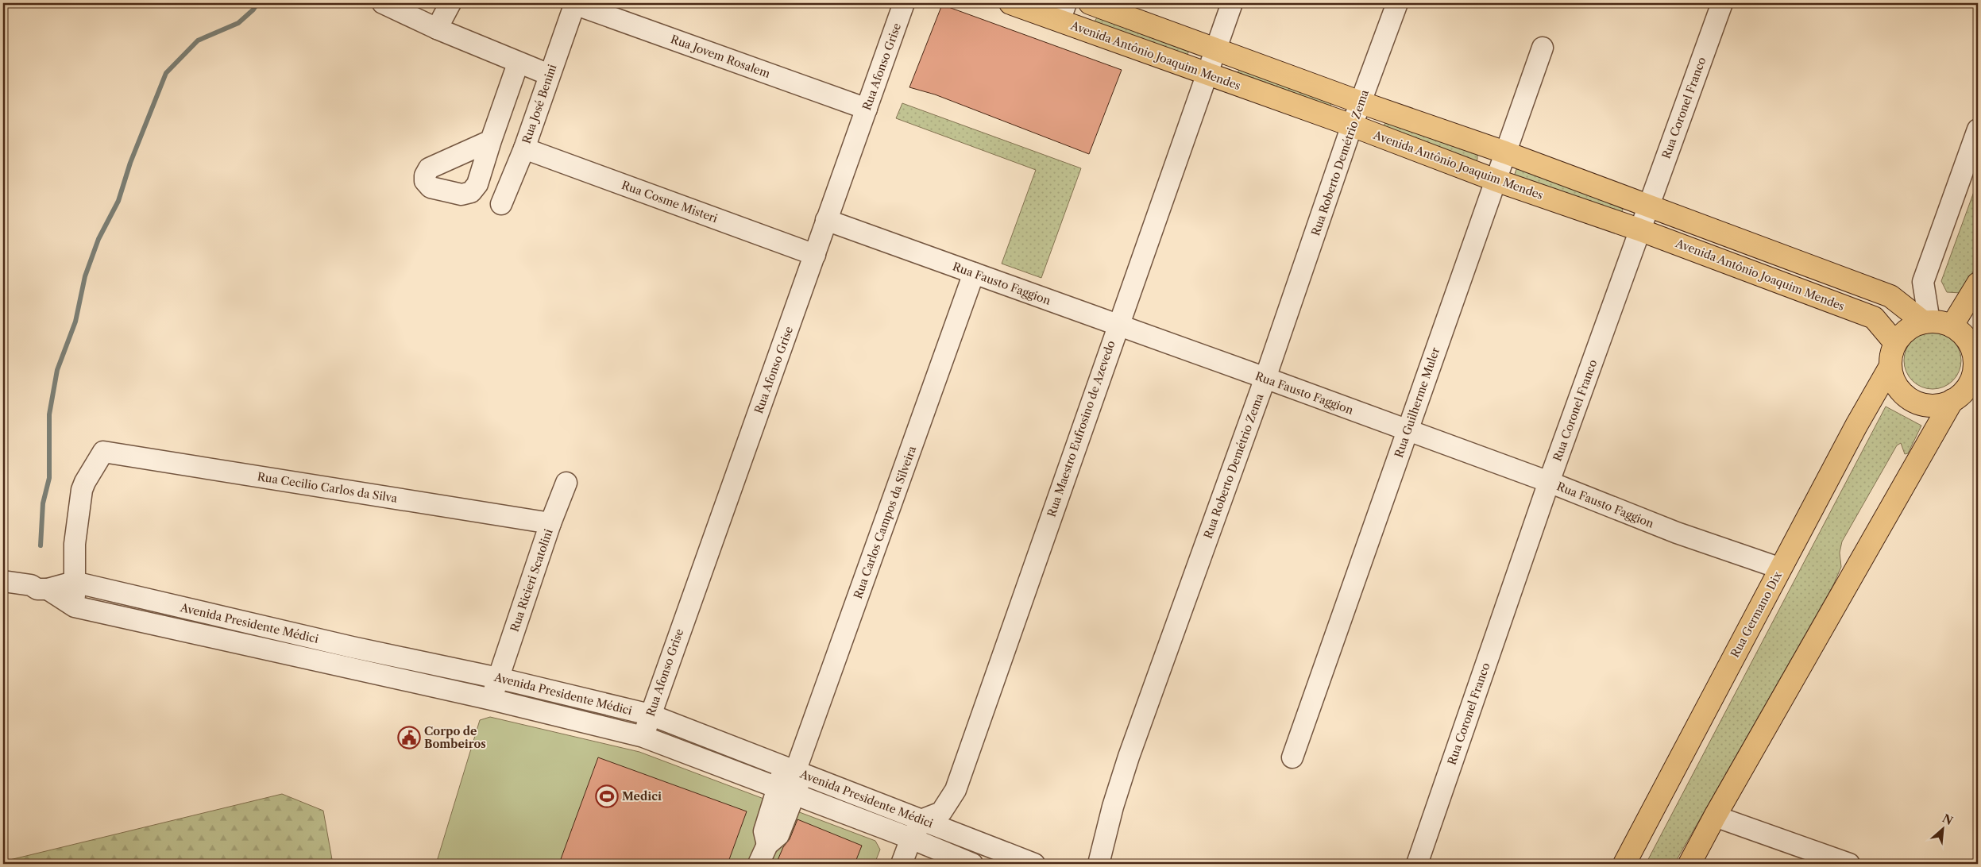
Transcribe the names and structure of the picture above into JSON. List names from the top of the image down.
{
  "streets": {
    "main road": ["Avenida Antônio Joaquim Mendes", "Rua Germano Dix"],
    "street": [
      "Rua Jovem Rosalem",
      "Rua Afonso Grise",
      "Rua José Benini",
      "Rua Coronel Franco",
      "Rua Roberto Demétrio Zema",
      "Rua Cosme Misteri",
      "Rua Fausto Faggion",
      "Rua Guilherme Muler",
      "Rua Maestro Eufrosino de Azevedo",
      "Rua Cecilio Carlos da Silva",
      "Rua Carlos Campos da Silveira",
      "Rua Ricieri Scatolini",
      "Avenida Presidente Médici"
    ]
  },
  "crossings": [
    ["Avenida Antônio Joaquim Mendes", "Rua Coronel Franco"],
    ["Avenida Antônio Joaquim Mendes", "Rua Roberto Demétrio Zema"],
    ["Avenida Antônio Joaquim Mendes", "Rua Guilherme Muler"],
    ["Avenida Antônio Joaquim Mendes", "Rua Maestro Eufrosino de Azevedo"],
    ["Avenida Antônio Joaquim Mendes", "Rua Germano Dix"],
    ["Rua Jovem Rosalem", "Rua Afonso Grise"],
    ["Rua Jovem Rosalem", "Rua José Benini"],
    ["Rua Afonso Grise", "Rua Cosme Misteri"],
    ["Rua Afonso Grise", "Rua Fausto Faggion"],
    ["Rua Afonso Grise", "Avenida Presidente Médici"],
    ["Rua José Benini", "Rua Cosme Misteri"],
    ["Rua Coronel Franco", "Rua Fausto Faggion"],
    ["Rua Roberto Demétrio Zema", "Rua Fausto Faggion"],
    ["Rua Fausto Faggion", "Rua Guilherme Muler"],
    ["Rua Fausto Faggion", "Rua Maestro Eufrosino de Azevedo"],
    ["Rua Fausto Faggion", "Rua Carlos Campos da Silveira"],
    ["Rua Fausto Faggion", "Rua Germano Dix"],
    ["Rua Maestro Eufrosino de Azevedo", "Avenida Presidente Médici"],
    ["Rua Cecilio Carlos da Silva", "Rua Ricieri Scatolini"],
    ["Rua Cecilio Carlos da Silva", "Avenida Presidente Médici"],
    ["Rua Carlos Campos da Silveira", "Avenida Presidente Médici"],
    ["Rua Ricieri Scatolini", "Avenida Presidente Médici"]
  ],
  "places": {
    "public building": ["Corpo de Bombeiros"],
    "sports": ["Medici"]
  },
  "north": "top right"
}
